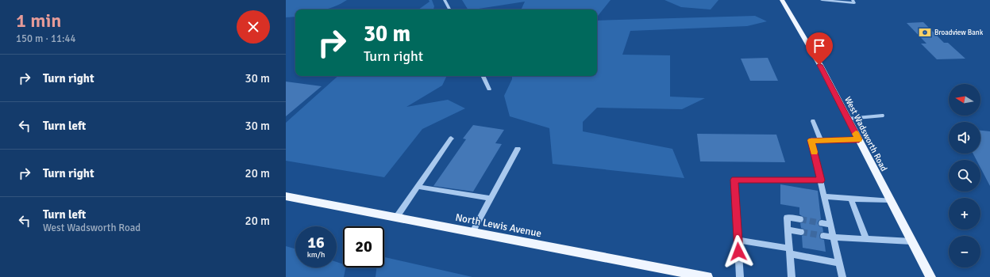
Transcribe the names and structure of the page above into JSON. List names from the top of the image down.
{
  "streets": {
    "main road": ["West Wadsworth Road", "North Lewis Avenue"]
  },
  "places": {
    "bank": ["Broadview Bank"]
  },
  "north": "left",
  "page": {
    "heading": ["1 min", "150 m · 11:44"],
    "turn": ["30 m", "Turn right"],
    "list": [
      {
        "name": "Turn right",
        "value": "30 m"
      },
      {
        "name": "Turn left",
        "value": "30 m"
      },
      {
        "name": "Turn right",
        "value": "20 m"
      },
      {
        "name": "Turn left",
        "note": "West Wadsworth Road",
        "value": "20 m"
      }
    ],
    "map_buttons": ["+", "−"],
    "speed": "16 km/h",
    "limit": "20"
  }
}
